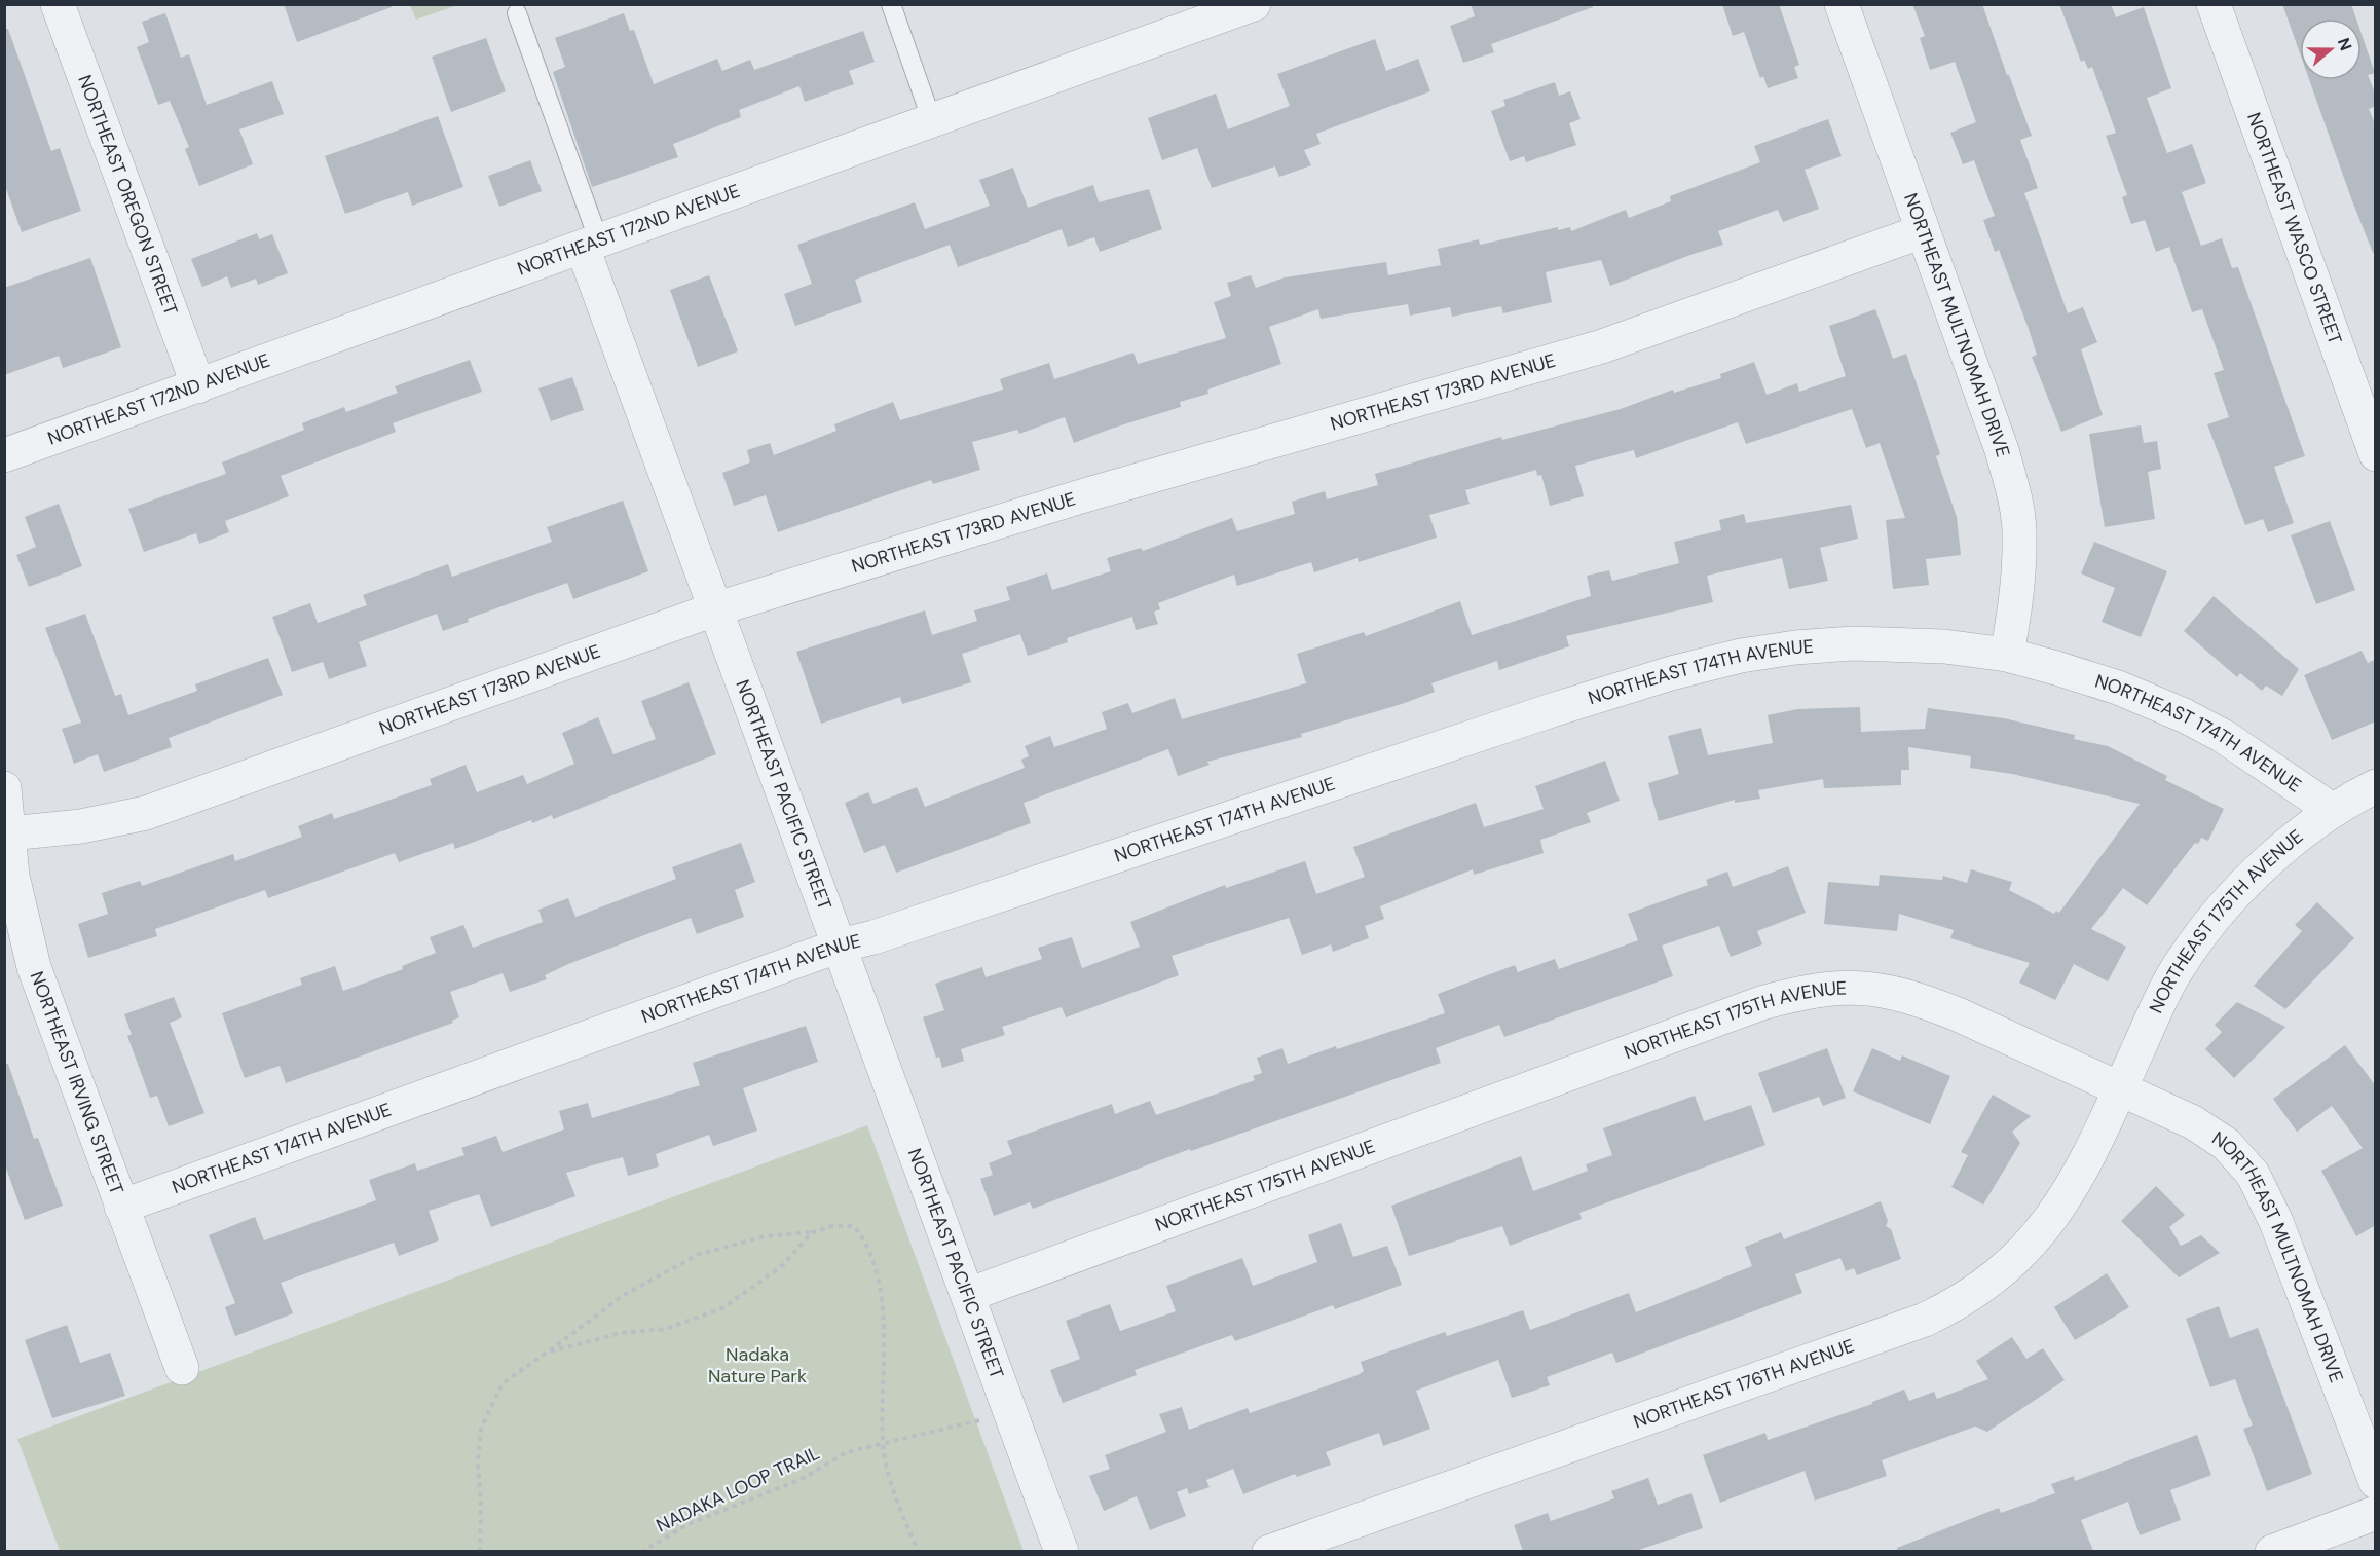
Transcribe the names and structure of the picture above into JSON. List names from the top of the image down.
{
  "streets": {
    "street": [
      "NORTHEAST OREGON STREET",
      "NORTHEAST WASCO STREET",
      "NORTHEAST 172ND AVENUE",
      "NORTHEAST MULTNOMAH DRIVE",
      "NORTHEAST 173RD AVENUE",
      "NORTHEAST 174TH AVENUE",
      "NORTHEAST PACIFIC STREET",
      "NORTHEAST 175TH AVENUE",
      "NORTHEAST IRVING STREET",
      "NORTHEAST 176TH AVENUE"
    ],
    "path": ["NADAKA LOOP TRAIL"]
  },
  "crossings": [
    ["NORTHEAST OREGON STREET", "NORTHEAST 172ND AVENUE"],
    ["NORTHEAST 172ND AVENUE", "NORTHEAST PACIFIC STREET"],
    ["NORTHEAST MULTNOMAH DRIVE", "NORTHEAST 173RD AVENUE"],
    ["NORTHEAST MULTNOMAH DRIVE", "NORTHEAST 174TH AVENUE"],
    ["NORTHEAST MULTNOMAH DRIVE", "NORTHEAST 175TH AVENUE"],
    ["NORTHEAST MULTNOMAH DRIVE", "NORTHEAST 176TH AVENUE"],
    ["NORTHEAST 173RD AVENUE", "NORTHEAST PACIFIC STREET"],
    ["NORTHEAST 173RD AVENUE", "NORTHEAST IRVING STREET"],
    ["NORTHEAST 174TH AVENUE", "NORTHEAST PACIFIC STREET"],
    ["NORTHEAST 174TH AVENUE", "NORTHEAST 175TH AVENUE"],
    ["NORTHEAST 174TH AVENUE", "NORTHEAST IRVING STREET"],
    ["NORTHEAST PACIFIC STREET", "NORTHEAST 175TH AVENUE"],
    ["NORTHEAST PACIFIC STREET", "NADAKA LOOP TRAIL"],
    ["NORTHEAST 175TH AVENUE", "NORTHEAST 176TH AVENUE"]
  ],
  "parks": ["Nadaka Nature Park"],
  "north": "right"
}
